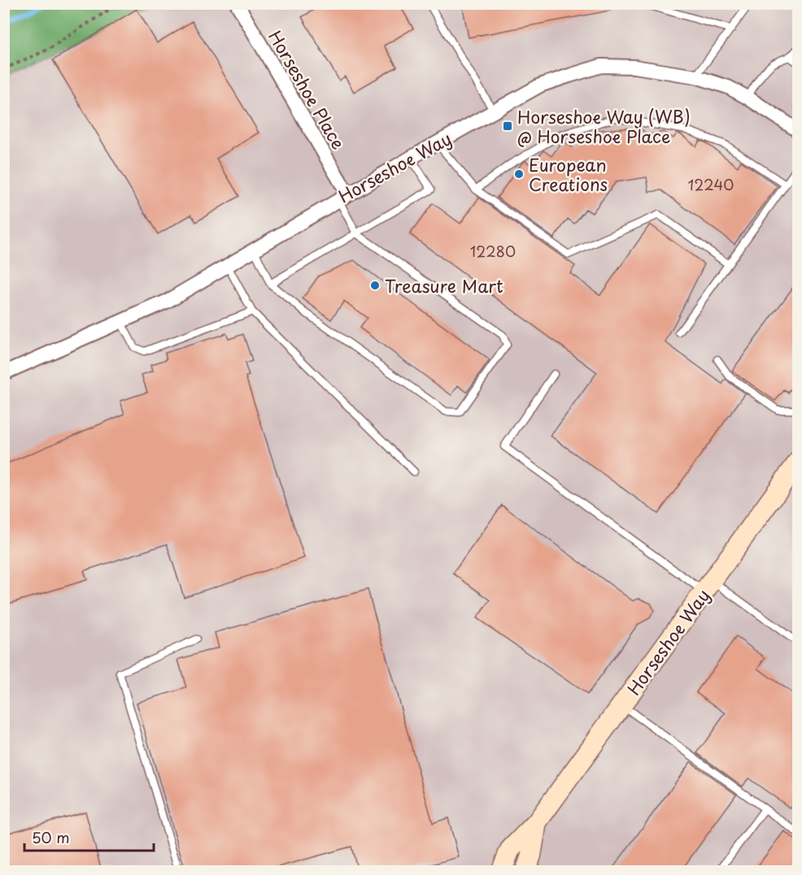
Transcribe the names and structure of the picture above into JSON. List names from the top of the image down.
{
  "streets": {
    "street": ["Horseshoe Place", "Horseshoe Way"]
  },
  "crossings": [
    ["Horseshoe Place", "Horseshoe Way"]
  ],
  "places": {
    "transit": ["Horseshoe Way (WB) @ Horseshoe Place"],
    "other": ["European Creations", "Treasure Mart"]
  },
  "house_numbers": ["12240", "12280"],
  "scale_bar": "50 m"
}
